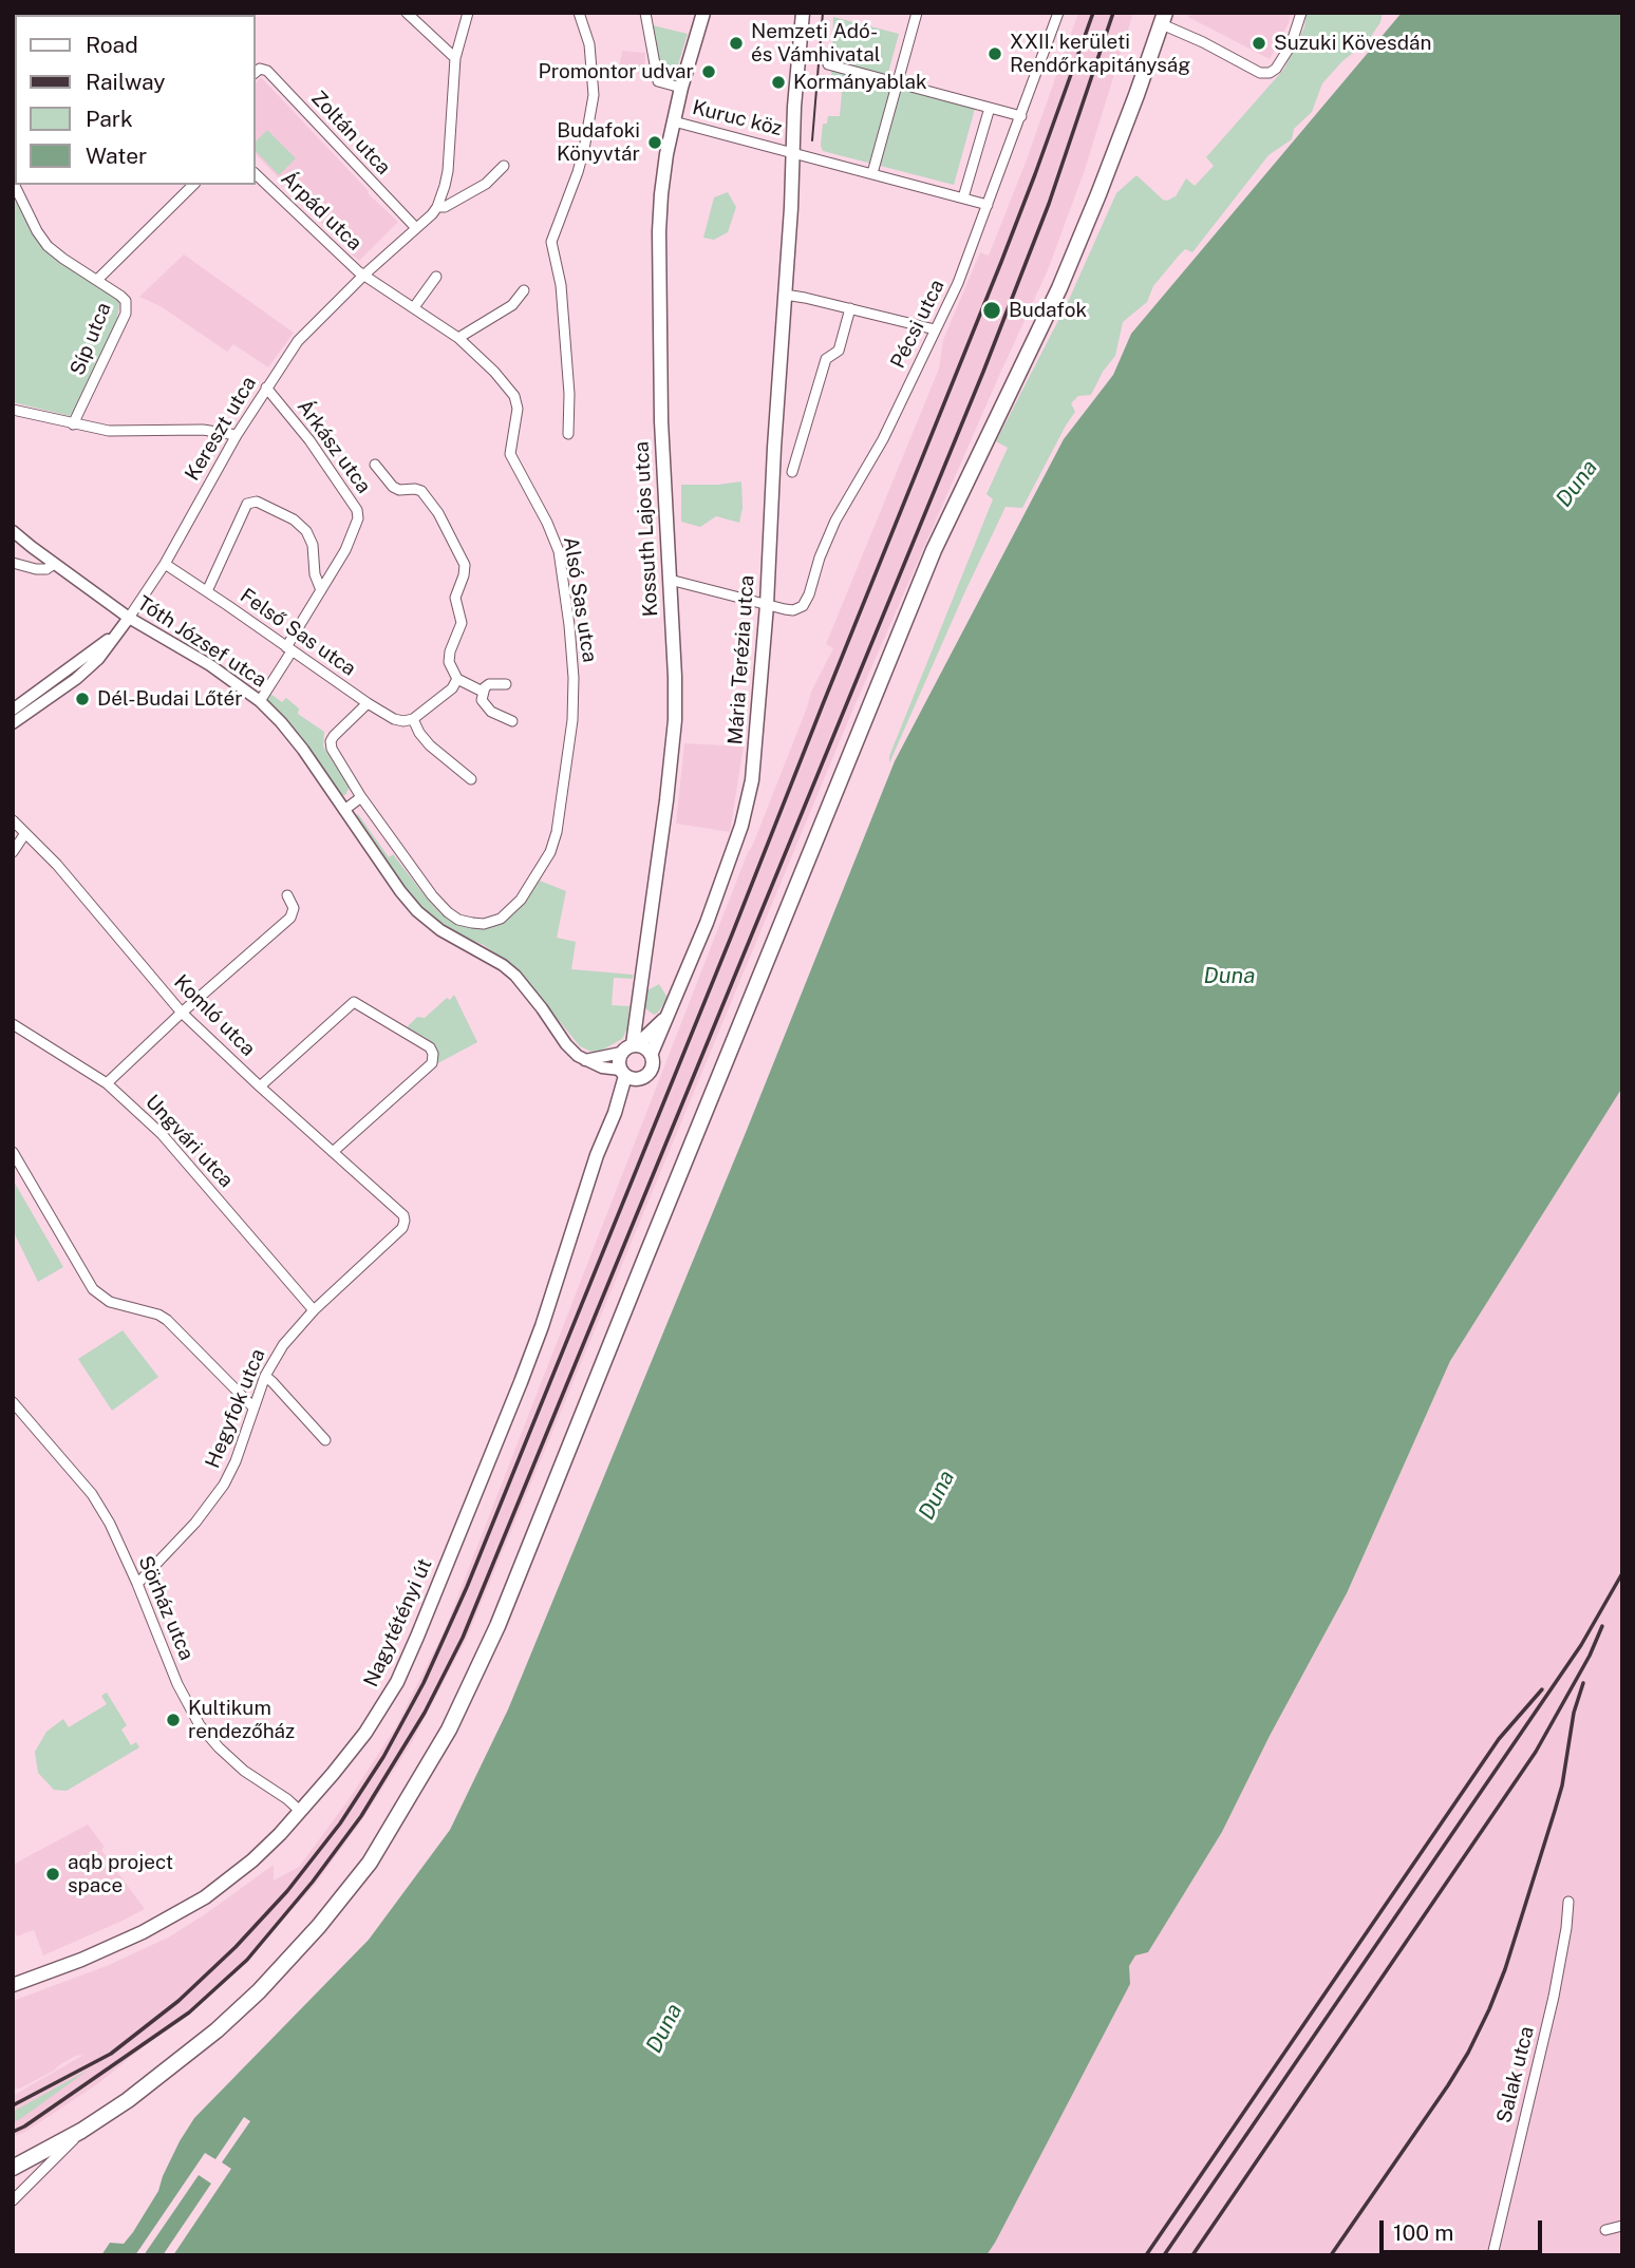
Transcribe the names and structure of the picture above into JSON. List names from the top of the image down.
{
  "streets": {
    "main road": ["Kossuth Lajos utca", "Mária Terézia utca", "Nagytétényi út"],
    "street": [
      "Kuruc köz",
      "Zoltán utca",
      "Árpád utca",
      "Pécsi utca",
      "Síp utca",
      "Kereszt utca",
      "Árkász utca",
      "Alsó Sas utca",
      "Felső Sas utca",
      "Tóth József utca",
      "Komló utca",
      "Ungvári utca",
      "Hegyfok utca",
      "Sörház utca",
      "Salak utca"
    ]
  },
  "crossings": [
    ["Kuruc köz", "Pécsi utca"],
    ["Kuruc köz", "Kossuth Lajos utca"],
    ["Kuruc köz", "Mária Terézia utca"],
    ["Zoltán utca", "Kereszt utca"],
    ["Árpád utca", "Kereszt utca"],
    ["Árpád utca", "Alsó Sas utca"],
    ["Pécsi utca", "Kossuth Lajos utca"],
    ["Pécsi utca", "Mária Terézia utca"],
    ["Kereszt utca", "Árkász utca"],
    ["Kereszt utca", "Alsó Sas utca"],
    ["Kereszt utca", "Felső Sas utca"],
    ["Kereszt utca", "Tóth József utca"],
    ["Árkász utca", "Felső Sas utca"],
    ["Árkász utca", "Tóth József utca"],
    ["Kossuth Lajos utca", "Tóth József utca"],
    ["Kossuth Lajos utca", "Mária Terézia utca"],
    ["Kossuth Lajos utca", "Nagytétényi út"],
    ["Tóth József utca", "Mária Terézia utca"],
    ["Tóth József utca", "Nagytétényi út"],
    ["Mária Terézia utca", "Nagytétényi út"],
    ["Komló utca", "Hegyfok utca"],
    ["Ungvári utca", "Hegyfok utca"],
    ["Hegyfok utca", "Sörház utca"],
    ["Sörház utca", "Nagytétényi út"]
  ],
  "water": ["Duna"],
  "places": [
    "Nemzeti Adó- és Vámhivatal",
    "Suzuki Kövesdán",
    "XXII. kerületi Rendőrkapitányság",
    "Promontor udvar",
    "Kormányablak",
    "Budafoki Könyvtár",
    "Budafok",
    "Dél-Budai Lőtér",
    "Kultikum rendezőház",
    "aqb project space"
  ],
  "legend": [
    "Road",
    "Railway",
    "Park",
    "Water"
  ],
  "scale_bar": "100 m"
}
